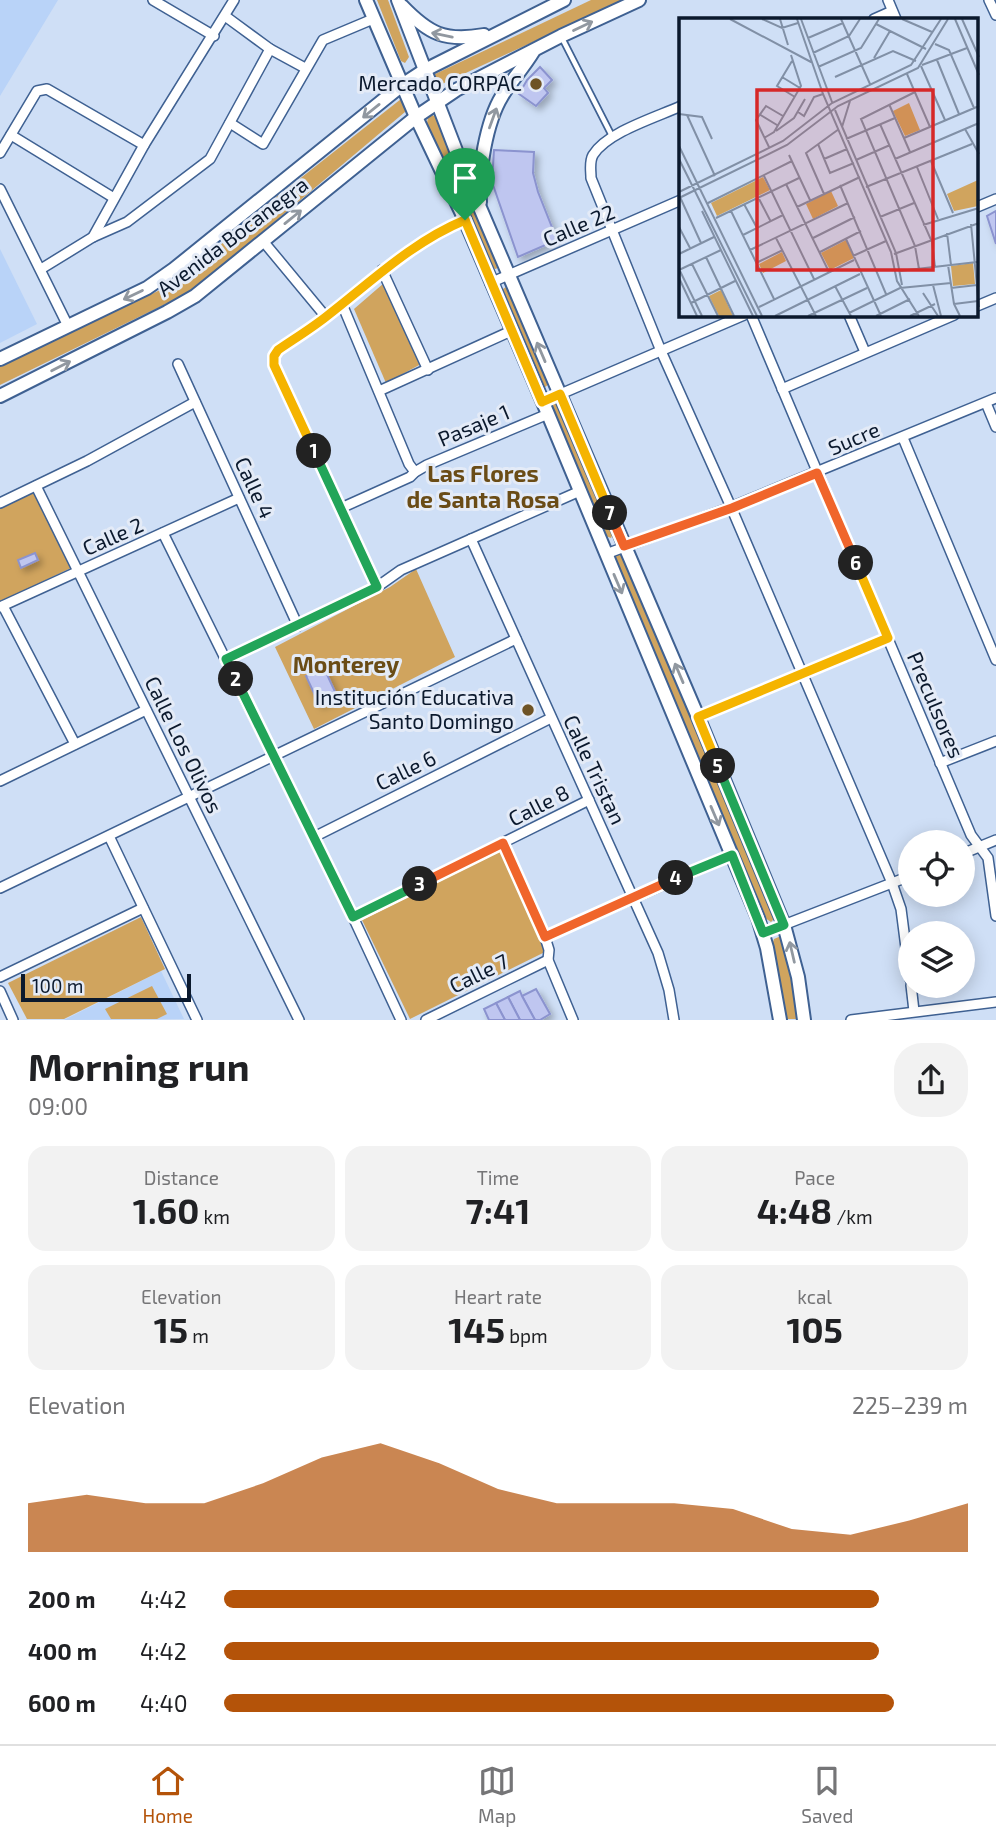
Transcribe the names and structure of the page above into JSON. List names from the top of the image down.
{
  "streets": {
    "street": [
      "Calle 22",
      "Avenida Bocanegra",
      "Pasaje 1",
      "Sucre",
      "Calle 4",
      "Calle 2",
      "Preculsores",
      "Calle Los Olivos",
      "Calle Tristan",
      "Calle 6",
      "Calle 8",
      "Calle 7"
    ]
  },
  "crossings": [
    ["Sucre", "Preculsores"],
    ["Calle 4", "Calle 2"],
    ["Calle 2", "Calle Los Olivos"],
    ["Calle Tristan", "Calle 6"],
    ["Calle Tristan", "Calle 8"]
  ],
  "districts": ["Las Flores de Santa Rosa", "Monterey"],
  "places": ["Mercado CORPAC", "Institución Educativa Santo Domingo"],
  "scale_bar": "100 m",
  "page": {
    "pins": [
      "1",
      "7",
      "6",
      "2",
      "5",
      "4",
      "3"
    ],
    "scale": "100 m",
    "heading": ["Morning run", "09:00"],
    "stats": [
      ["Distance", "1.60 km"],
      ["Time", "7:41"],
      ["Pace", "4:48 /km"],
      ["Elevation", "15 m"],
      ["Heart rate", "145 bpm"],
      ["kcal", "105"]
    ],
    "chart": ["Elevation", "225–239 m"],
    "list": [
      {
        "name": "200 m",
        "note": "4:42"
      },
      {
        "name": "400 m",
        "note": "4:42"
      },
      {
        "name": "600 m",
        "note": "4:40"
      }
    ],
    "tabs": ["Home", "Map", "Saved"]
  }
}
